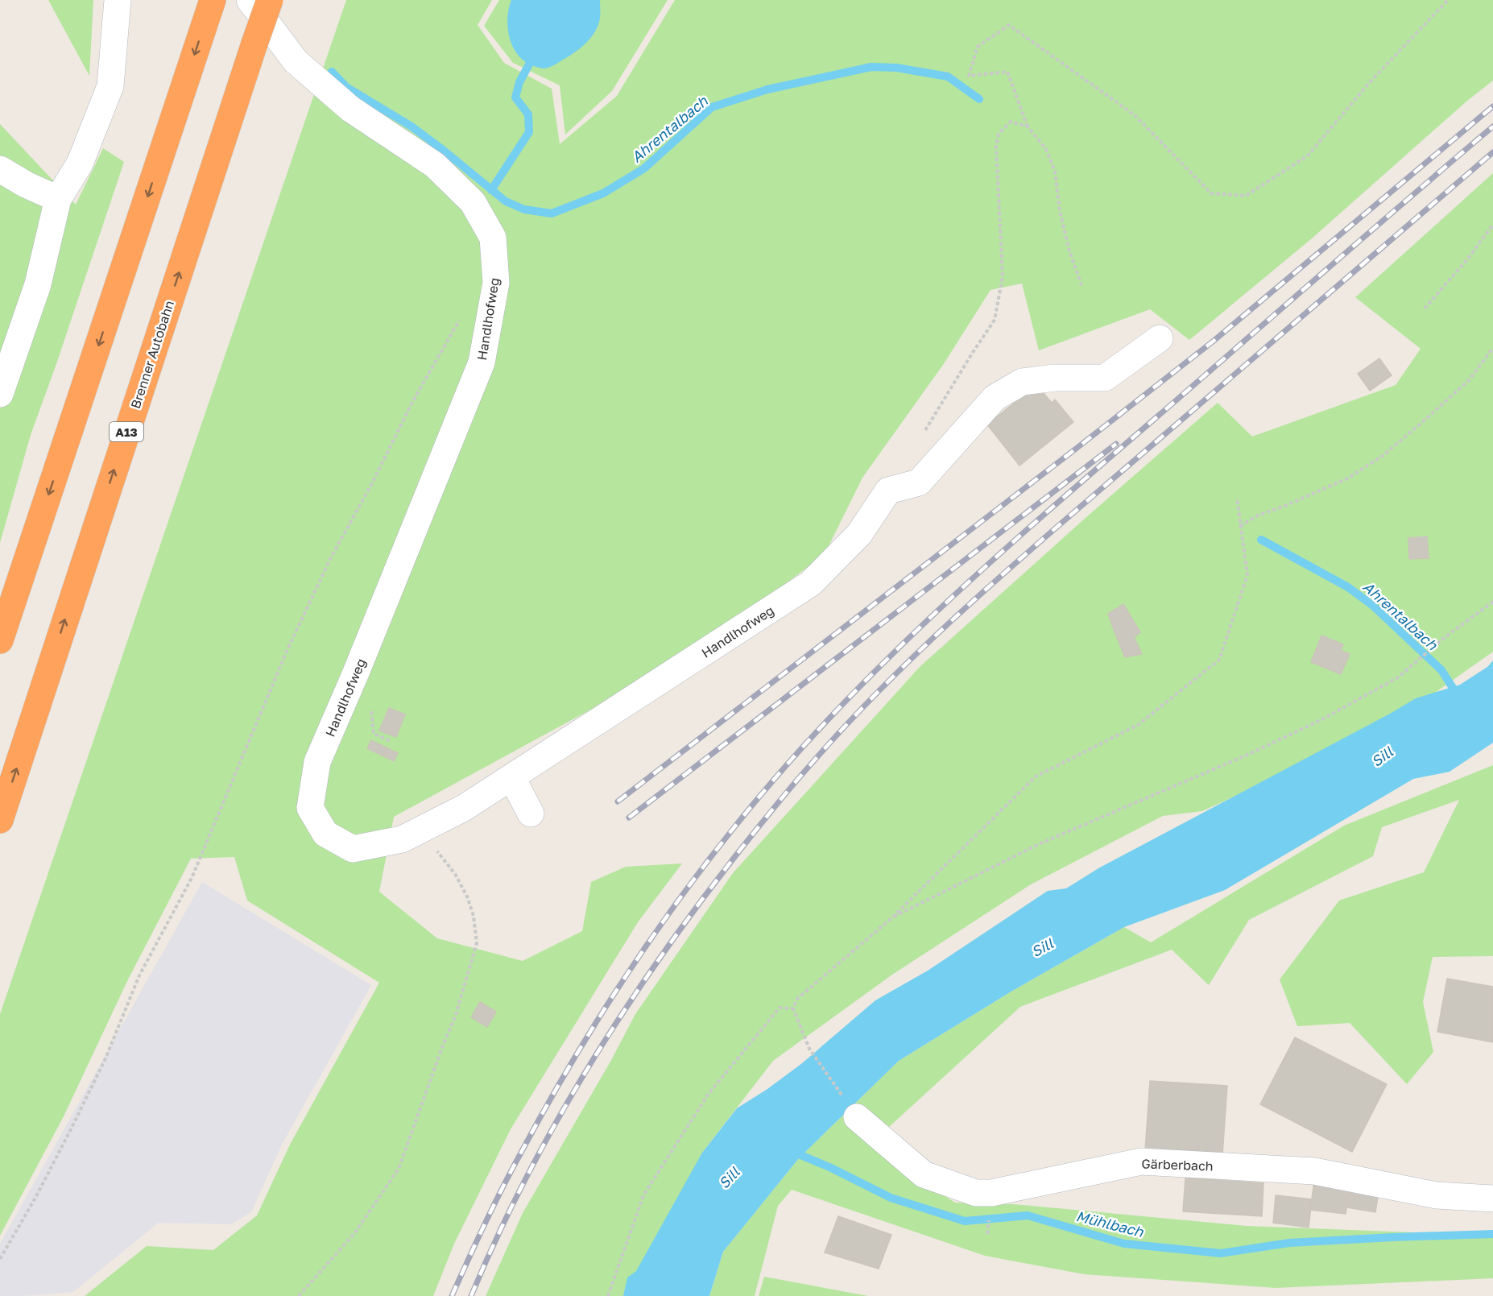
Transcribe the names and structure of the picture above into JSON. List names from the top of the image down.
{
  "streets": {
    "highway": ["Brenner Autobahn", "A13"],
    "street": ["Handlhofweg", "Gärberbach"]
  },
  "water": ["Ahrentalbach", "Sill", "Mühlbach"]
}
